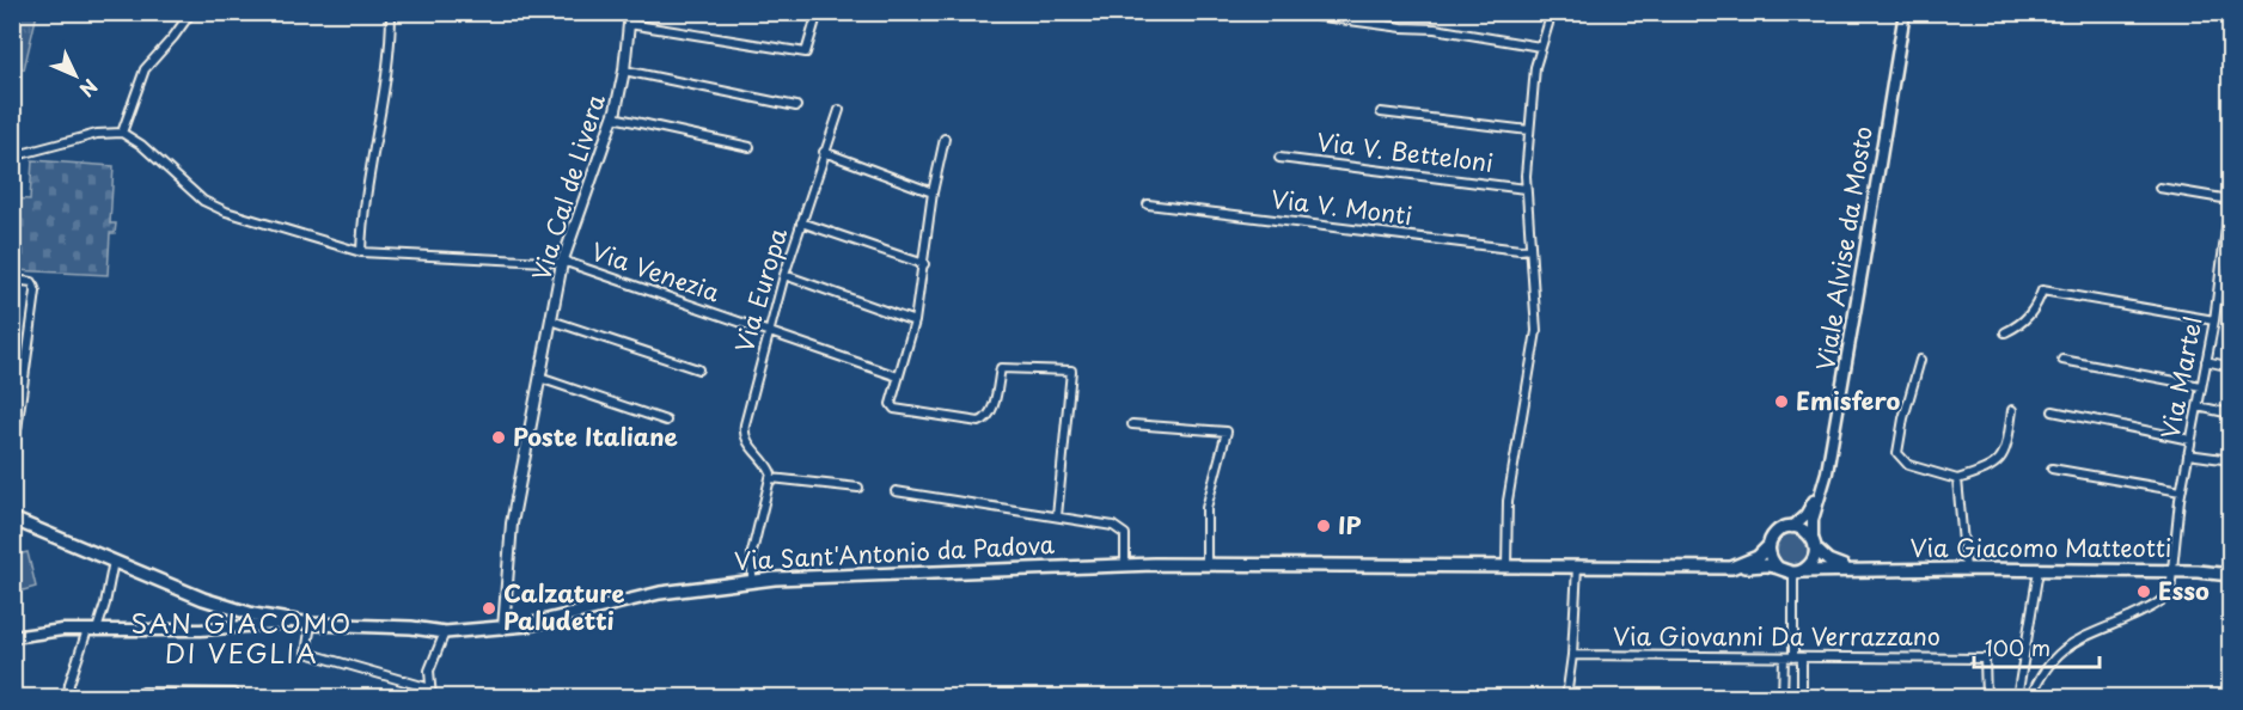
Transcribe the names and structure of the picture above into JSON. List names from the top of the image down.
{
  "streets": {
    "main road": ["Viale Alvise da Mosto", "Via Giacomo Matteotti", "Via Sant'Antonio da Padova"],
    "street": [
      "Via V. Betteloni",
      "Via Cal de Livera",
      "Via V. Monti",
      "Via Venezia",
      "Via Europa",
      "Via Martel",
      "Via Giovanni Da Verrazzano"
    ]
  },
  "crossings": [
    ["Via Cal de Livera", "Via Venezia"],
    ["Via Cal de Livera", "Via Sant'Antonio da Padova"],
    ["Viale Alvise da Mosto", "Via Giacomo Matteotti"],
    ["Via Venezia", "Via Europa"],
    ["Via Martel", "Via Giacomo Matteotti"]
  ],
  "districts": ["SAN GIACOMO DI VEGLIA"],
  "places": [
    "Emisfero",
    "Poste Italiane",
    "IP",
    "Esso",
    "Calzature Paludetti"
  ],
  "scale_bar": "100 m",
  "north": "bottom right"
}
